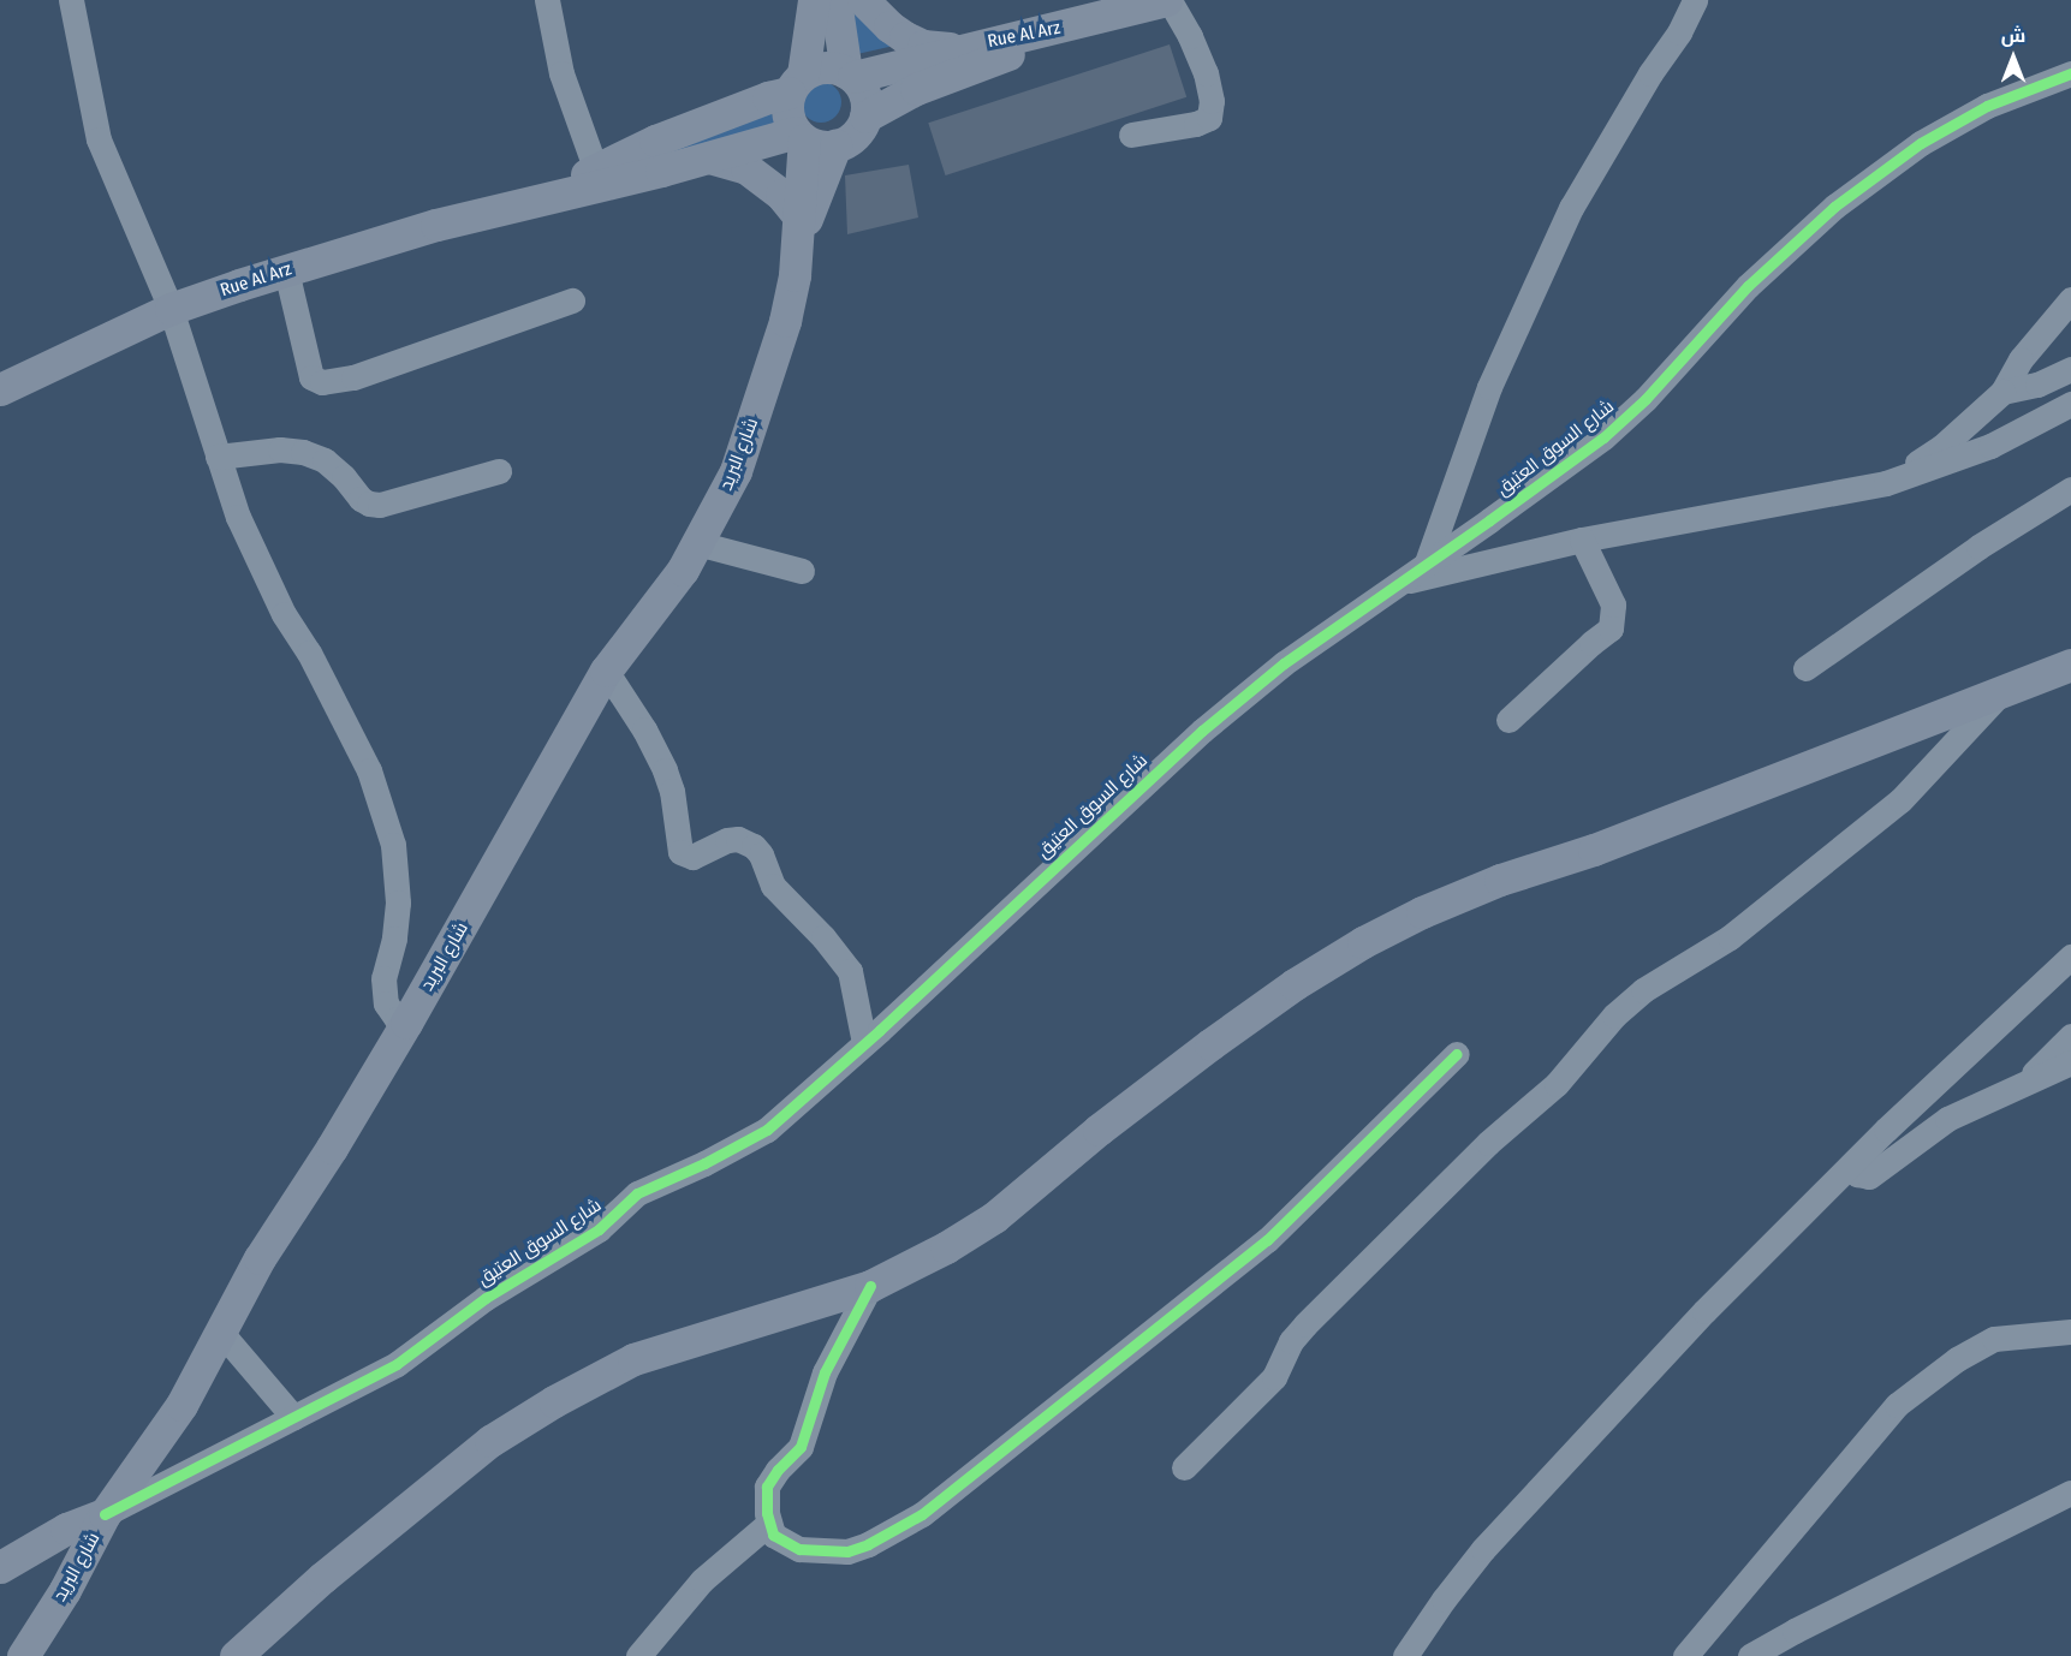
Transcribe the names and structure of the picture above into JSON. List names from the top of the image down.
{
  "streets": {
    "main road": ["Rue Al Arz", "شارع السوق العتيق", "شارع البريد"]
  },
  "crossings": [
    ["Rue Al Arz", "شارع البريد"],
    ["شارع السوق العتيق", "شارع البريد"]
  ],
  "north": "top"
}
